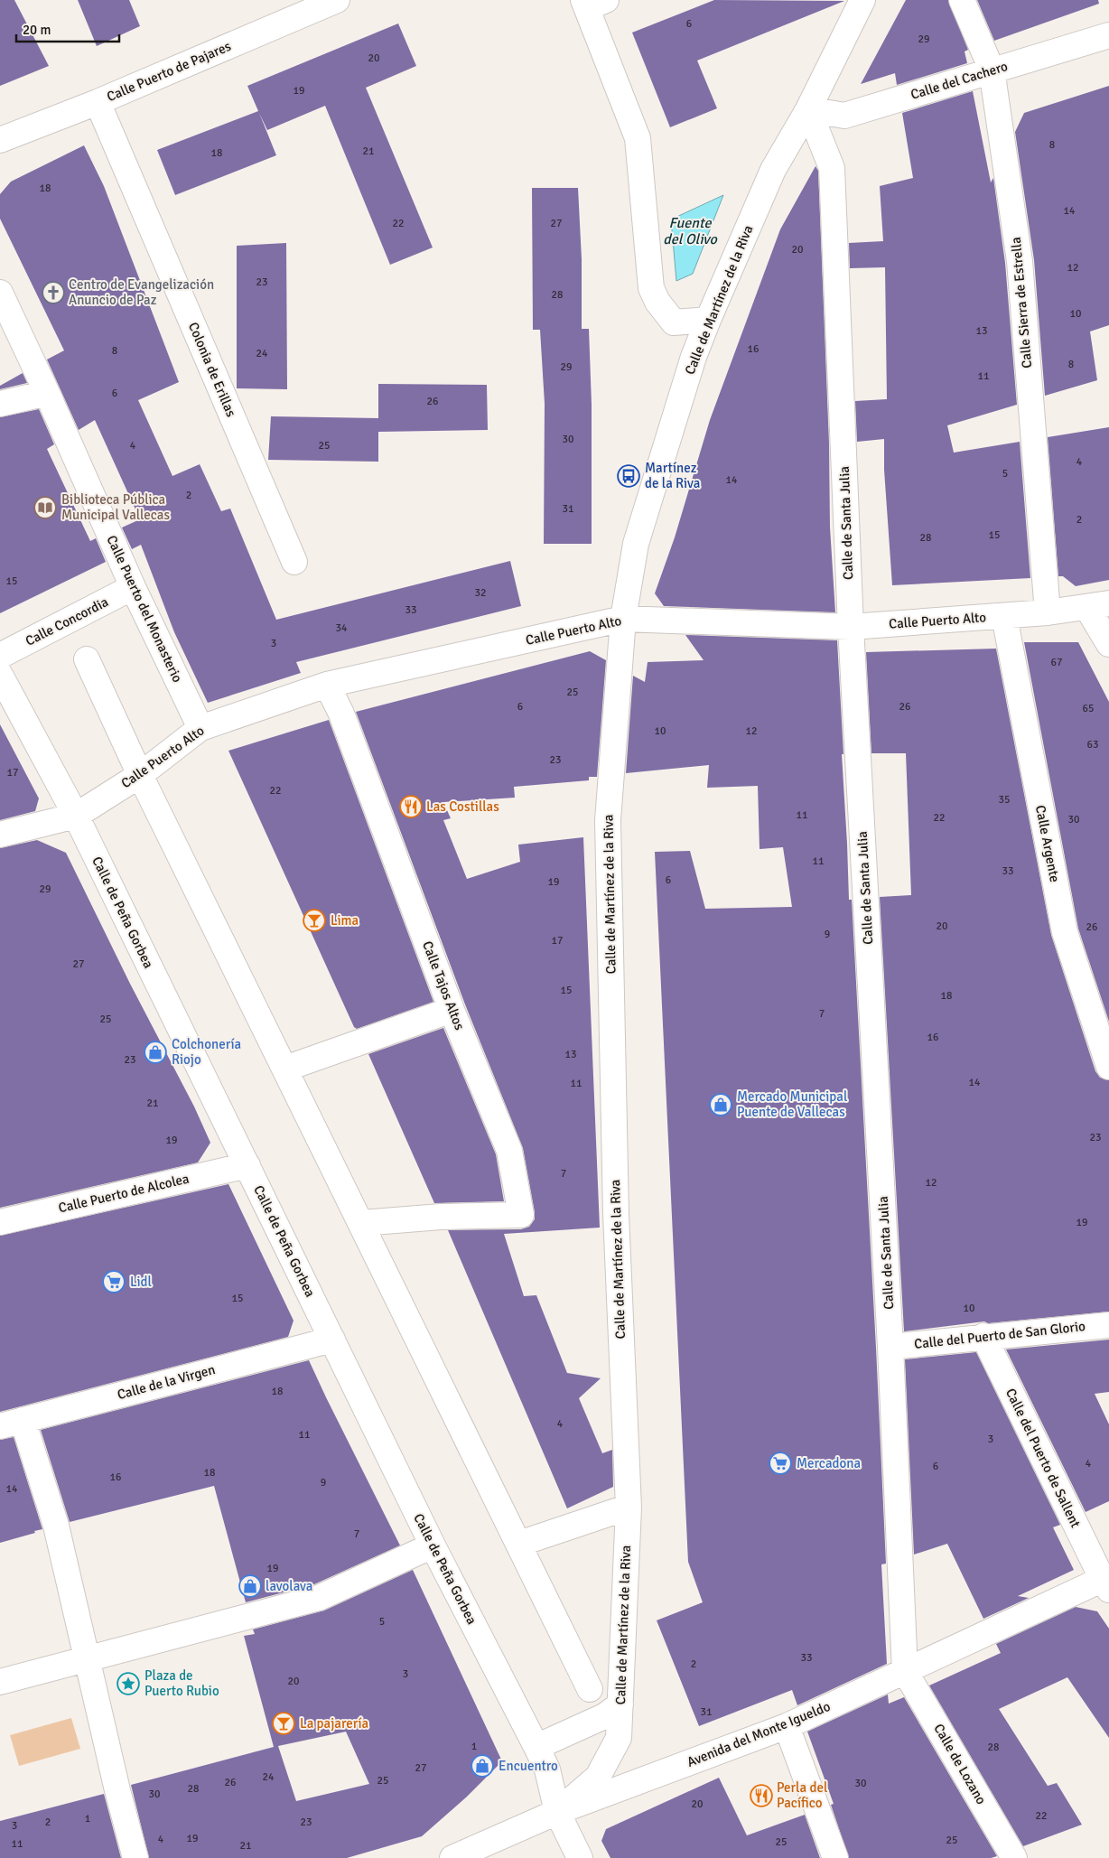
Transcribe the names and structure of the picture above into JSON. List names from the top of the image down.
{
  "streets": {
    "street": [
      "Calle Puerto de Pajares",
      "Calle del Cachero",
      "Calle de Martínez de la Riva",
      "Calle Sierra de Estrella",
      "Colonia de Erillas",
      "Calle de Santa Julia",
      "Calle Puerto del Monasterio",
      "Calle Puerto Alto",
      "Calle Concordia",
      "Calle Argente",
      "Calle de Peña Gorbea",
      "Calle Tajos Altos",
      "Calle Puerto de Alcolea",
      "Calle del Puerto de San Glorio",
      "Calle de la Virgen",
      "Calle del Puerto de Sallent",
      "Avenida del Monte Igueldo",
      "Calle de Lozano"
    ]
  },
  "crossings": [
    ["Calle Puerto de Pajares", "Colonia de Erillas"],
    ["Calle del Cachero", "Calle de Martínez de la Riva"],
    ["Calle del Cachero", "Calle Sierra de Estrella"],
    ["Calle del Cachero", "Calle de Santa Julia"],
    ["Calle de Martínez de la Riva", "Calle de Santa Julia"],
    ["Calle de Martínez de la Riva", "Calle Puerto Alto"],
    ["Calle de Martínez de la Riva", "Calle de Peña Gorbea"],
    ["Calle de Martínez de la Riva", "Avenida del Monte Igueldo"],
    ["Calle Sierra de Estrella", "Calle Puerto Alto"],
    ["Calle de Santa Julia", "Calle Puerto Alto"],
    ["Calle de Santa Julia", "Calle del Puerto de San Glorio"],
    ["Calle de Santa Julia", "Avenida del Monte Igueldo"],
    ["Calle de Santa Julia", "Calle de Lozano"],
    ["Calle Puerto del Monasterio", "Calle Puerto Alto"],
    ["Calle Puerto del Monasterio", "Calle Concordia"],
    ["Calle Puerto Alto", "Calle Argente"],
    ["Calle Puerto Alto", "Calle de Peña Gorbea"],
    ["Calle Puerto Alto", "Calle Tajos Altos"],
    ["Calle de Peña Gorbea", "Calle Puerto de Alcolea"],
    ["Calle de Peña Gorbea", "Calle de la Virgen"],
    ["Calle de Peña Gorbea", "Avenida del Monte Igueldo"],
    ["Calle del Puerto de San Glorio", "Calle del Puerto de Sallent"],
    ["Calle del Puerto de Sallent", "Avenida del Monte Igueldo"],
    ["Avenida del Monte Igueldo", "Calle de Lozano"]
  ],
  "water": ["Fuente del Olivo"],
  "places": {
    "church": ["Centro de Evangelización Anuncio de Paz"],
    "bus stop": ["Martínez de la Riva"],
    "library": ["Biblioteca Pública Municipal Vallecas"],
    "restaurant": ["Las Costillas", "Perla del Pacífico"],
    "bar": ["Lima", "La pajarería"],
    "shop": [
      "Colchonería Riojo",
      "Mercado Municipal Puente de Vallecas",
      "lavolava",
      "Encuentro"
    ],
    "supermarket": ["Lidl", "Mercadona"],
    "place": ["Plaza de Puerto Rubio"]
  },
  "house_numbers": [
    "6",
    "29",
    "20",
    "19",
    "8",
    "21",
    "18",
    "18",
    "14",
    "22",
    "27",
    "20",
    "12",
    "23",
    "28",
    "10",
    "13",
    "16",
    "8",
    "24",
    "8",
    "29",
    "11",
    "6",
    "26",
    "30",
    "4",
    "25",
    "4",
    "5",
    "14",
    "2",
    "31",
    "2",
    "15",
    "28",
    "15",
    "32",
    "33",
    "34",
    "3",
    "67",
    "25",
    "6",
    "26",
    "65",
    "10",
    "12",
    "63",
    "23",
    "17",
    "22",
    "35",
    "11",
    "22",
    "30",
    "11",
    "33",
    "6",
    "19",
    "29",
    "20",
    "26",
    "9",
    "17",
    "27",
    "15",
    "18",
    "7",
    "25",
    "16",
    "13",
    "23",
    "14",
    "11",
    "21",
    "23",
    "19",
    "7",
    "12",
    "19",
    "15",
    "10",
    "18",
    "4",
    "11",
    "3",
    "4",
    "6",
    "18",
    "16",
    "9",
    "14",
    "7",
    "19",
    "5",
    "33",
    "2",
    "3",
    "20",
    "31",
    "1",
    "28",
    "27",
    "24",
    "25",
    "26",
    "30",
    "28",
    "30",
    "20",
    "22",
    "1",
    "2",
    "23",
    "3",
    "19",
    "4",
    "25",
    "25",
    "11",
    "21"
  ],
  "scale_bar": "20 m"
}
